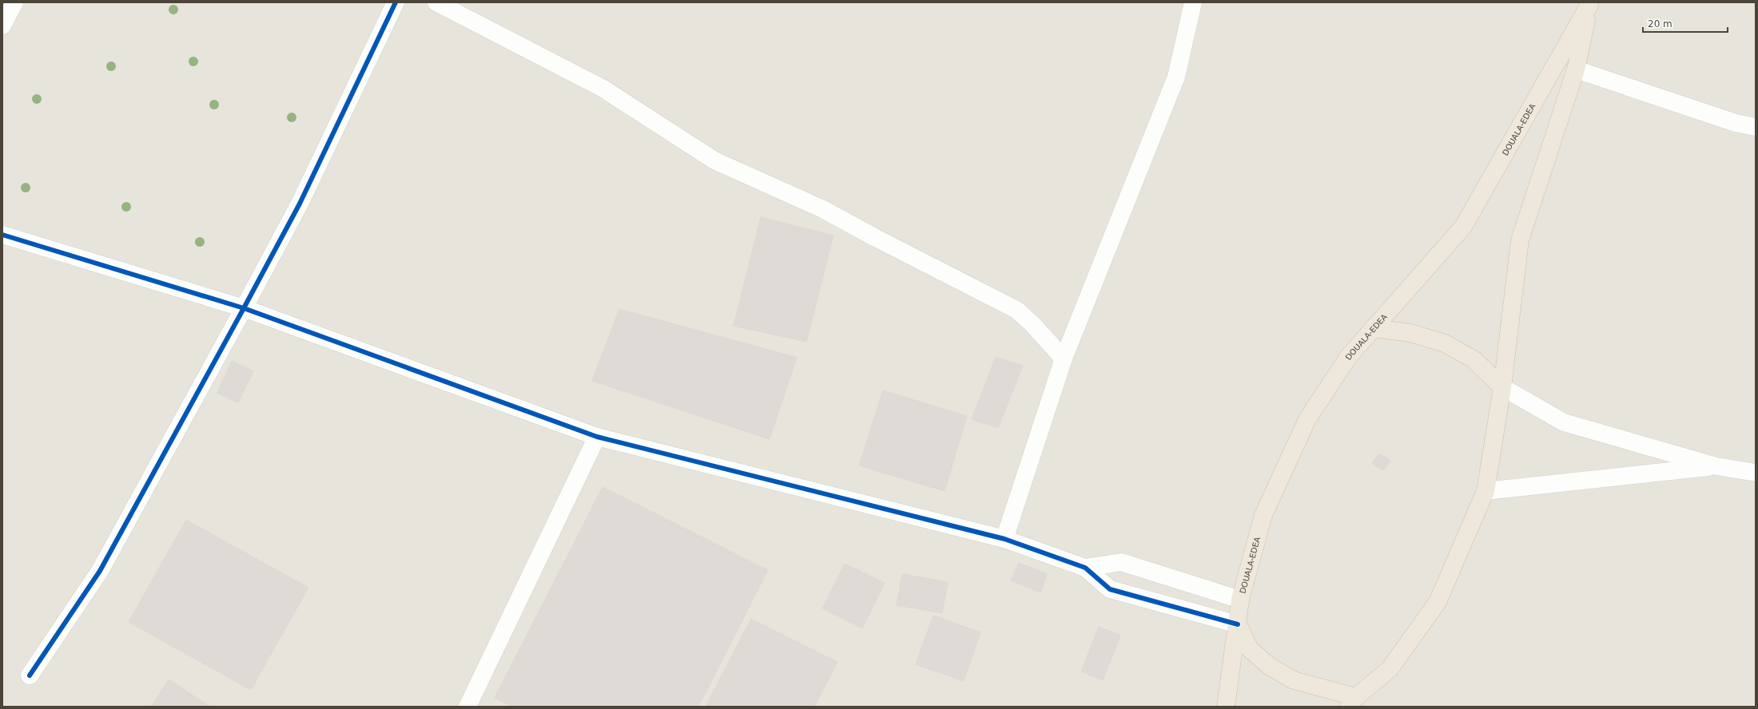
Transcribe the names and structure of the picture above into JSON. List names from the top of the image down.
{
  "streets": {
    "highway": ["DOUALA-EDEA"]
  },
  "scale_bar": "20 m"
}
